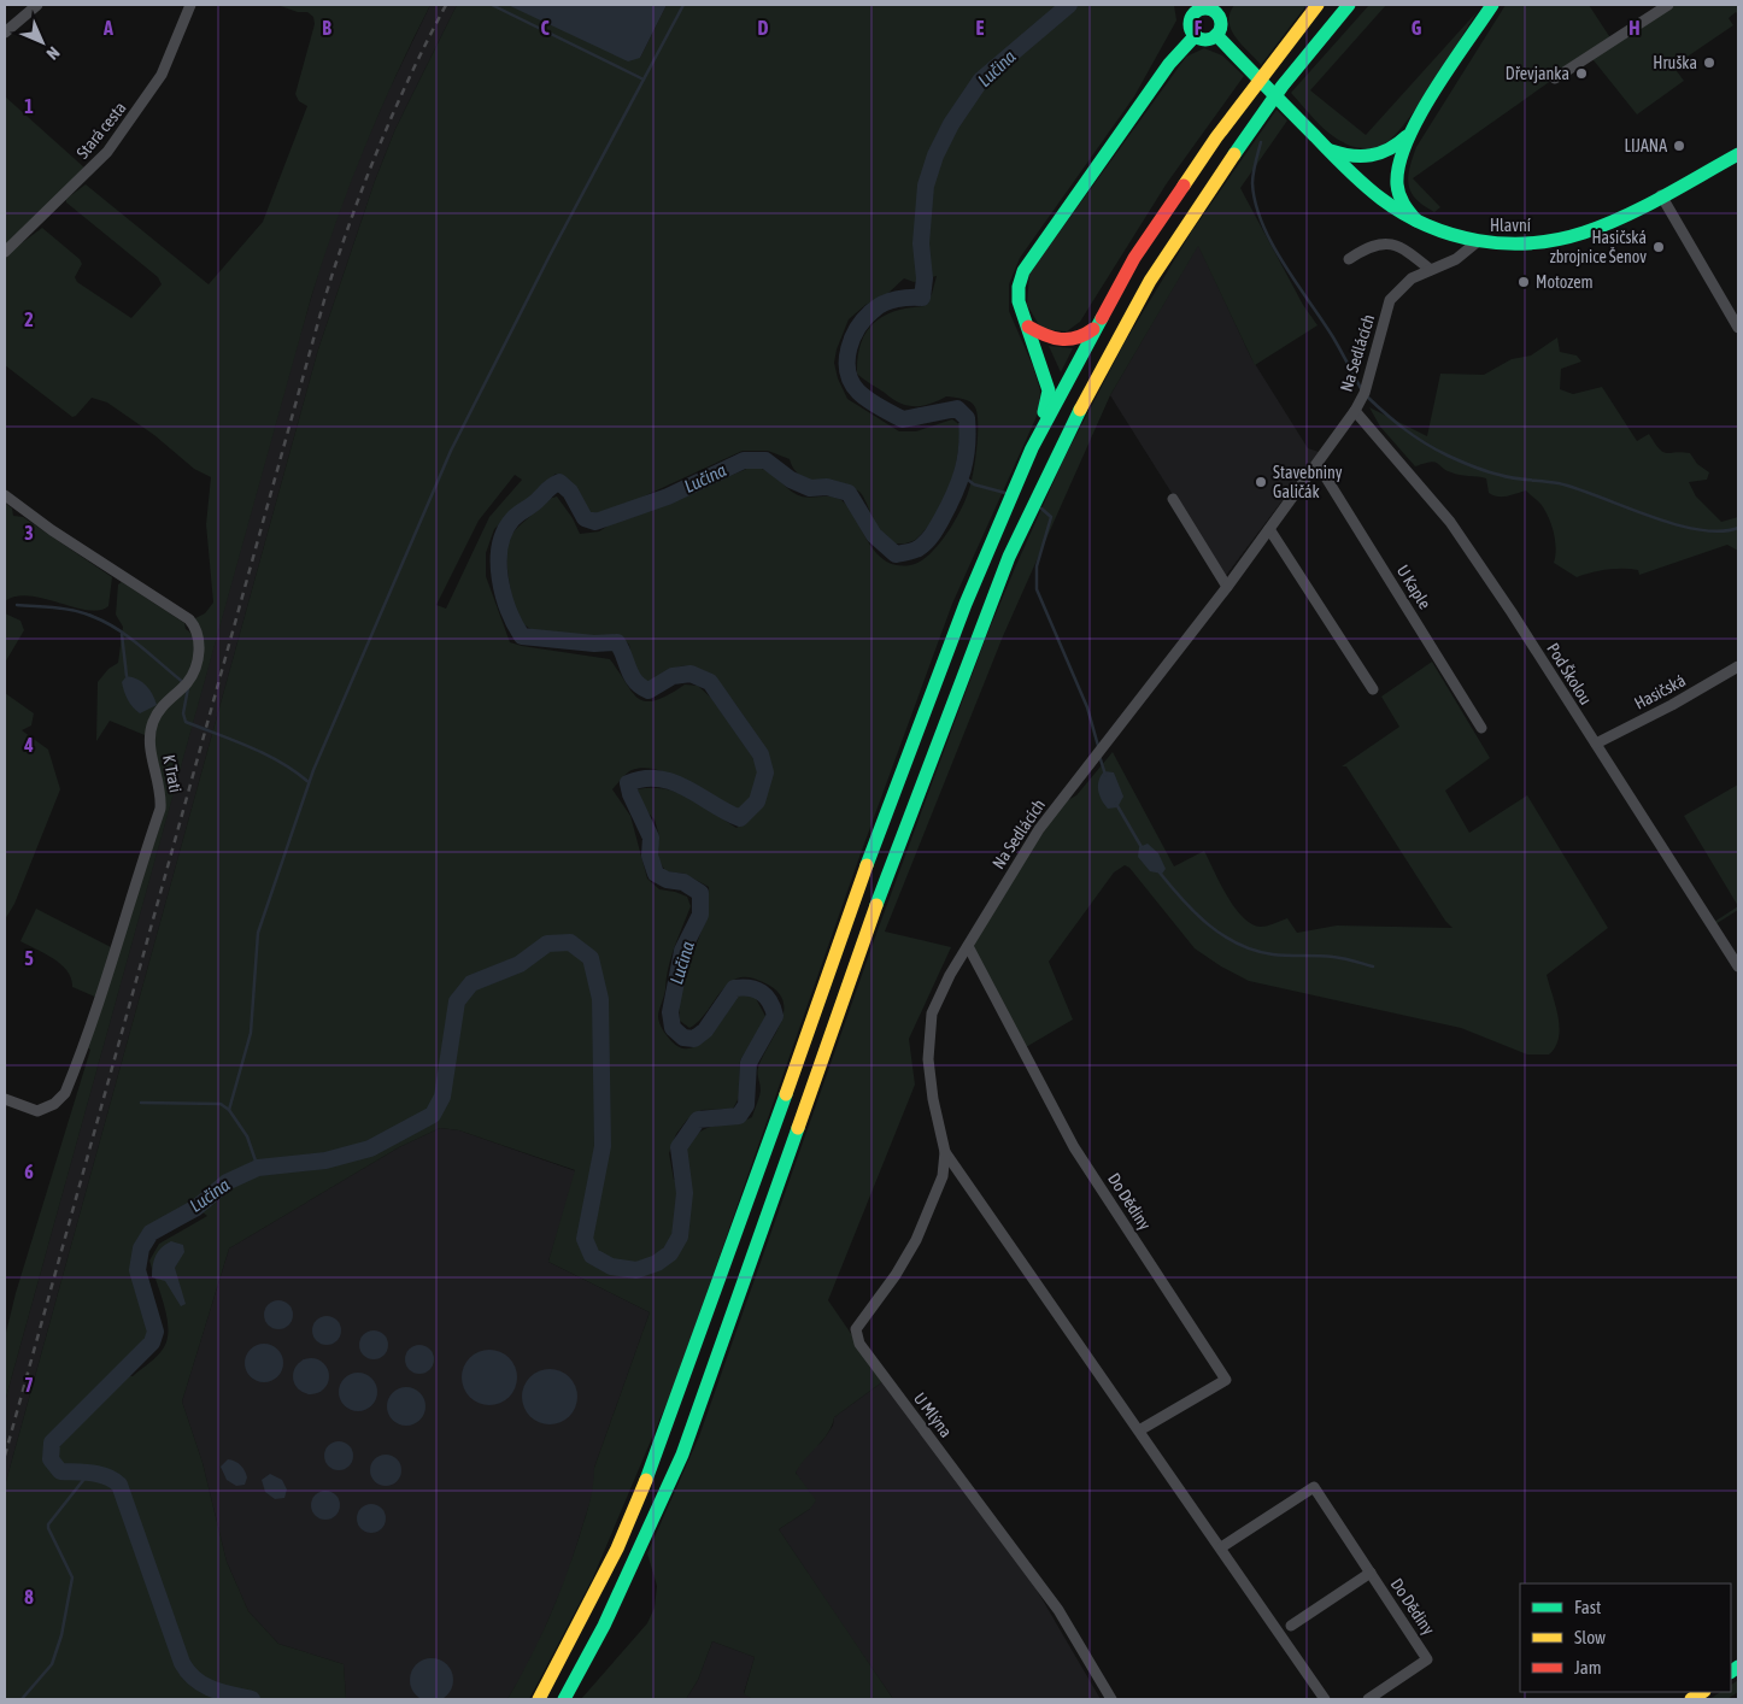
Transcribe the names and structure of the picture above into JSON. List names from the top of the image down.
{
  "streets": {
    "main road": ["Hlavní"],
    "street": [
      "Stará cesta",
      "Na Sedlácích",
      "U Kaple",
      "Pod Školou",
      "Hasičská",
      "K Trati",
      "Do Dědiny",
      "U Mlýna"
    ]
  },
  "crossings": [
    ["Hlavní", "Na Sedlácích"],
    ["Na Sedlácích", "U Kaple"],
    ["Na Sedlácích", "Pod Školou"],
    ["Na Sedlácích", "Do Dědiny"],
    ["Na Sedlácích", "U Mlýna"],
    ["Pod Školou", "Hasičská"]
  ],
  "water": ["Lučina"],
  "places": [
    "Hruška",
    "Dřevjanka",
    "LIJANA",
    "Hasičská zbrojnice Šenov",
    "Motozem",
    "Stavebniny Galičák"
  ],
  "legend": ["Fast", "Slow", "Jam"],
  "north": "bottom right",
  "grid": {
    "columns": [
      "A",
      "B",
      "C",
      "D",
      "E",
      "F",
      "G",
      "H"
    ],
    "rows": [
      "1",
      "2",
      "3",
      "4",
      "5",
      "6",
      "7",
      "8"
    ]
  }
}
